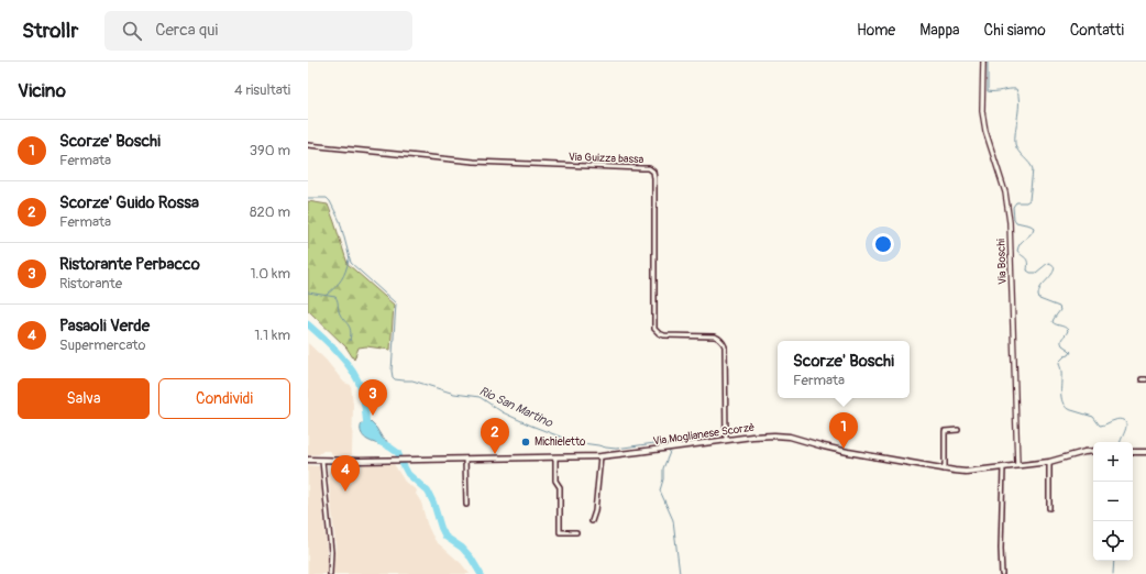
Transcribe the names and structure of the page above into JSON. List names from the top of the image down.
{
  "streets": {
    "main road": ["Via Moglianese Scorzè"],
    "street": ["Via Guizza bassa", "Via Boschi"]
  },
  "crossings": [
    ["Via Guizza bassa", "Via Moglianese Scorzè"],
    ["Via Boschi", "Via Moglianese Scorzè"]
  ],
  "water": ["Rio San Martino"],
  "places": ["Michieletto"],
  "page": {
    "header": "Strollr",
    "search": "Cerca qui",
    "nav": [
      "Home",
      "Mappa",
      "Chi siamo",
      "Contatti"
    ],
    "heading": ["Vicino", "4 risultati"],
    "list": [
      {
        "mark": "1",
        "name": "Scorze' Boschi",
        "note": "Fermata",
        "value": "390 m"
      },
      {
        "mark": "2",
        "name": "Scorze' Guido Rossa",
        "note": "Fermata",
        "value": "820 m"
      },
      {
        "mark": "3",
        "name": "Ristorante Perbacco",
        "note": "Ristorante",
        "value": "1.0 km"
      },
      {
        "mark": "4",
        "name": "Pasaoli Verde",
        "note": "Supermercato",
        "value": "1.1 km"
      }
    ],
    "popup": ["Scorze' Boschi", "Fermata"],
    "buttons": ["Salva", "Condividi"],
    "pins": [
      "3",
      "1",
      "2",
      "4"
    ],
    "map_buttons": ["+", "−"]
  }
}
